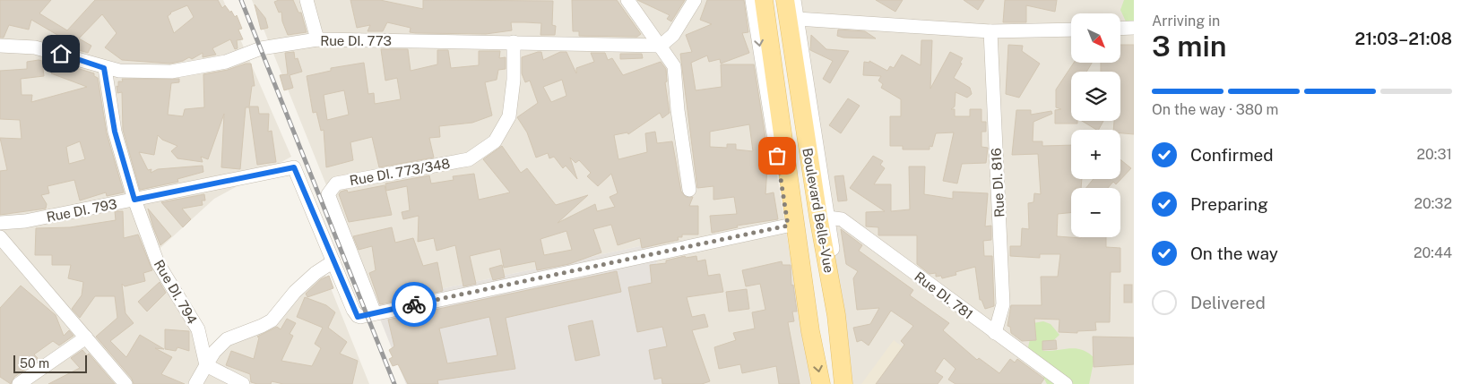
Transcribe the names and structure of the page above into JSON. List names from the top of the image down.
{
  "streets": {
    "main road": ["Boulevard Belle-Vue"],
    "street": [
      "Rue DI. 773",
      "Rue DI. 773/348",
      "Rue DI. 816",
      "Rue DI. 793",
      "Rue DI. 794",
      "Rue DI. 781"
    ]
  },
  "crossings": [
    ["Rue DI. 773", "Rue DI. 773/348"],
    ["Rue DI. 773", "Rue DI. 794"],
    ["Rue DI. 816", "Rue DI. 781"],
    ["Rue DI. 793", "Rue DI. 794"],
    ["Boulevard Belle-Vue", "Rue DI. 781"]
  ],
  "scale_bar": "50 m",
  "north": "bottom right",
  "page": {
    "heading": ["3 min", "Arriving in", "21:03–21:08"],
    "map_buttons": ["+", "−"],
    "bar": "On the way · 380 m",
    "list": [
      ["Confirmed", "20:31"],
      ["Preparing", "20:32"],
      ["On the way", "20:44"],
      "Delivered"
    ],
    "scale": "50 m"
  }
}
